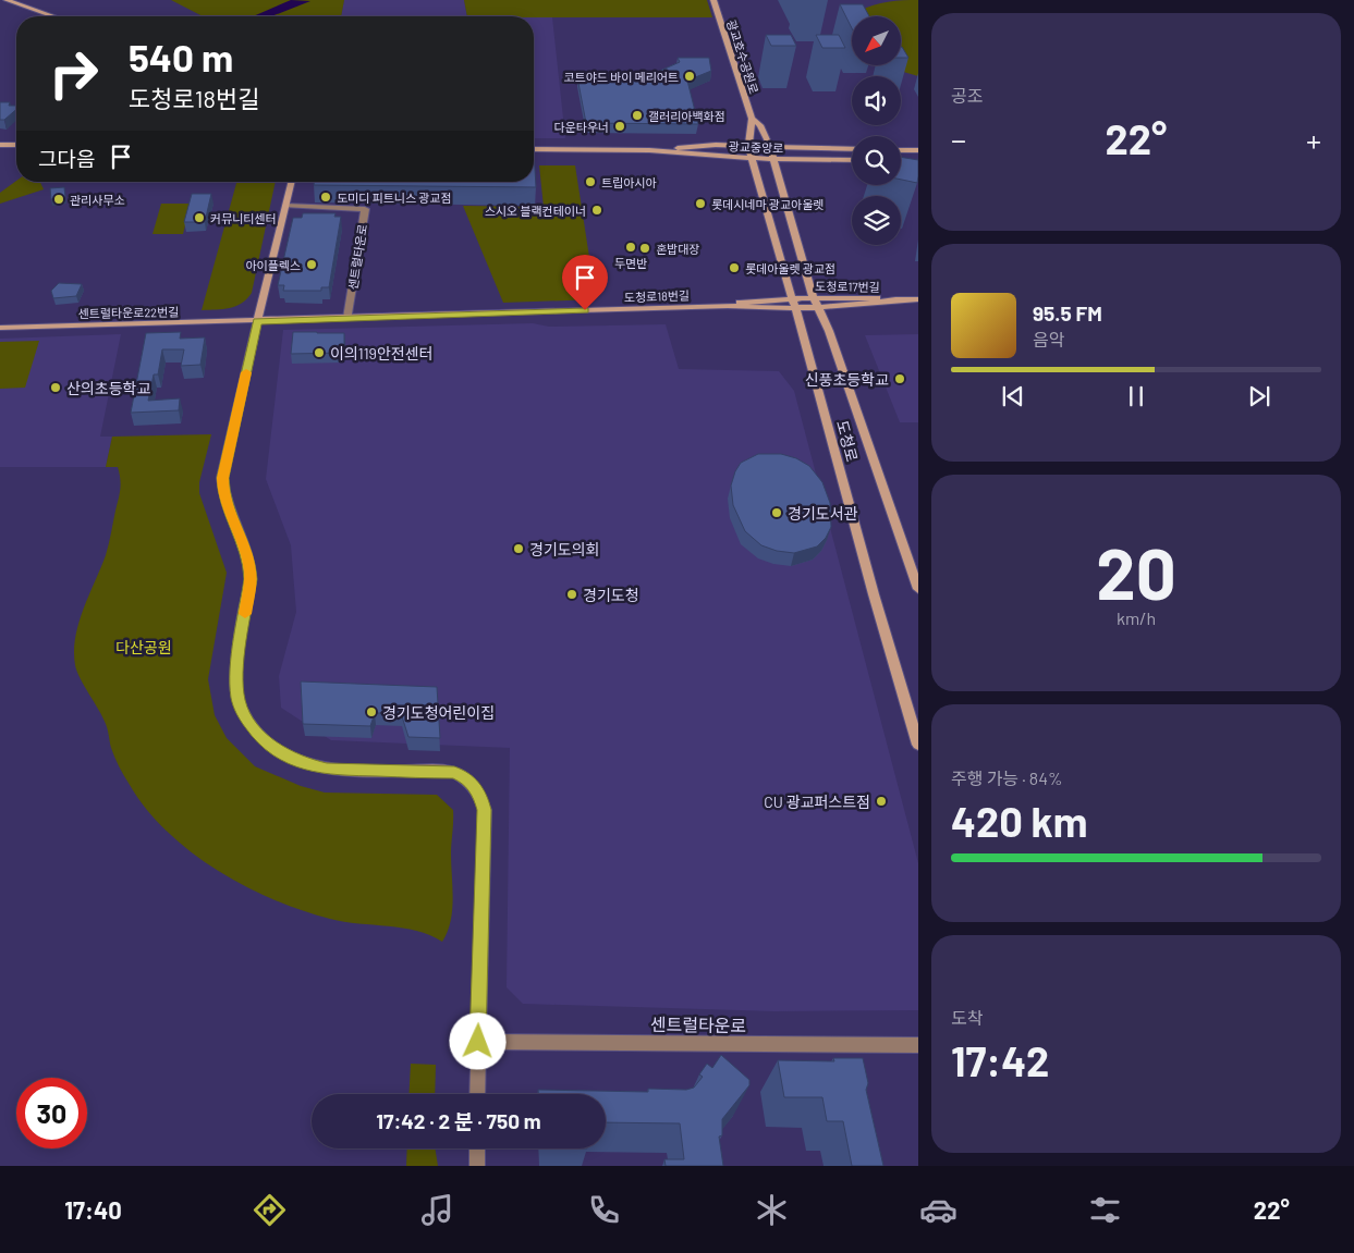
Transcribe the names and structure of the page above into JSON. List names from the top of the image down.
{
  "streets": {
    "main road": [
      "광교호수공원로",
      "광교중앙로",
      "도청로17번길",
      "도청로18번길",
      "센트럴타운로22번길",
      "도청로"
    ],
    "street": ["센트럴타운로"]
  },
  "crossings": [
    ["광교호수공원로", "광교중앙로"],
    ["광교호수공원로", "도청로"],
    ["광교중앙로", "도청로"],
    ["센트럴타운로", "도청로18번길"],
    ["도청로17번길", "도청로18번길"],
    ["도청로17번길", "도청로"],
    ["도청로18번길", "센트럴타운로22번길"],
    ["도청로18번길", "도청로"]
  ],
  "parks": ["다산공원"],
  "places": [
    "코트야드 바이 메리어트",
    "갤러리아백화점",
    "다운타우너",
    "트립아시아",
    "도미디 피트니스 광교점",
    "관리사무소",
    "롯데시네마 광교아울렛",
    "스시오 블랙컨테이너",
    "커뮤니티센터",
    "두면반",
    "혼밥대장",
    "아이플렉스",
    "롯데아울렛 광교점",
    "이의119안전센터",
    "신풍초등학교",
    "산의초등학교",
    "경기도서관",
    "경기도의회",
    "경기도청",
    "경기도청어린이집",
    "CU 광교퍼스트점"
  ],
  "north": "bottom left",
  "page": {
    "tile": [
      "공조",
      ["20", "km/h"],
      ["주행 가능 · 84%", "420 km"],
      ["도착", "17:42"]
    ],
    "turn": ["540 m", "도청로18번길"],
    "heat": ["−", "22°", "+"],
    "then": "그다음",
    "song": ["95.5 FM", "음악"],
    "limit": "30",
    "trip": "17:42 · 2 분 · 750 m",
    "tabs": ["17:40", "22°"]
  }
}
